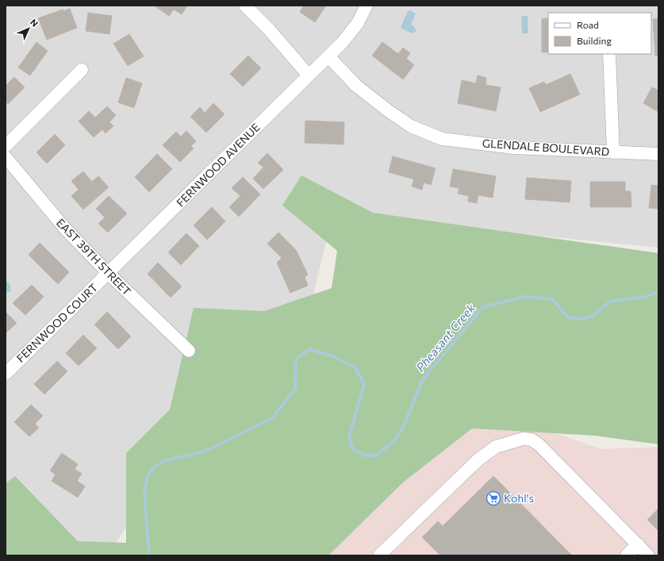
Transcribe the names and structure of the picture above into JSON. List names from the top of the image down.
{
  "streets": {
    "street": [
      "GLENDALE BOULEVARD",
      "FERNWOOD AVENUE",
      "EAST 39TH STREET",
      "FERNWOOD COURT"
    ]
  },
  "crossings": [
    ["GLENDALE BOULEVARD", "FERNWOOD AVENUE"],
    ["FERNWOOD AVENUE", "EAST 39TH STREET"],
    ["FERNWOOD AVENUE", "FERNWOOD COURT"],
    ["EAST 39TH STREET", "FERNWOOD COURT"]
  ],
  "water": ["Pheasant Creek"],
  "places": {
    "supermarket": ["Kohl's"]
  },
  "legend": ["Road", "Building"],
  "north": "top right"
}
